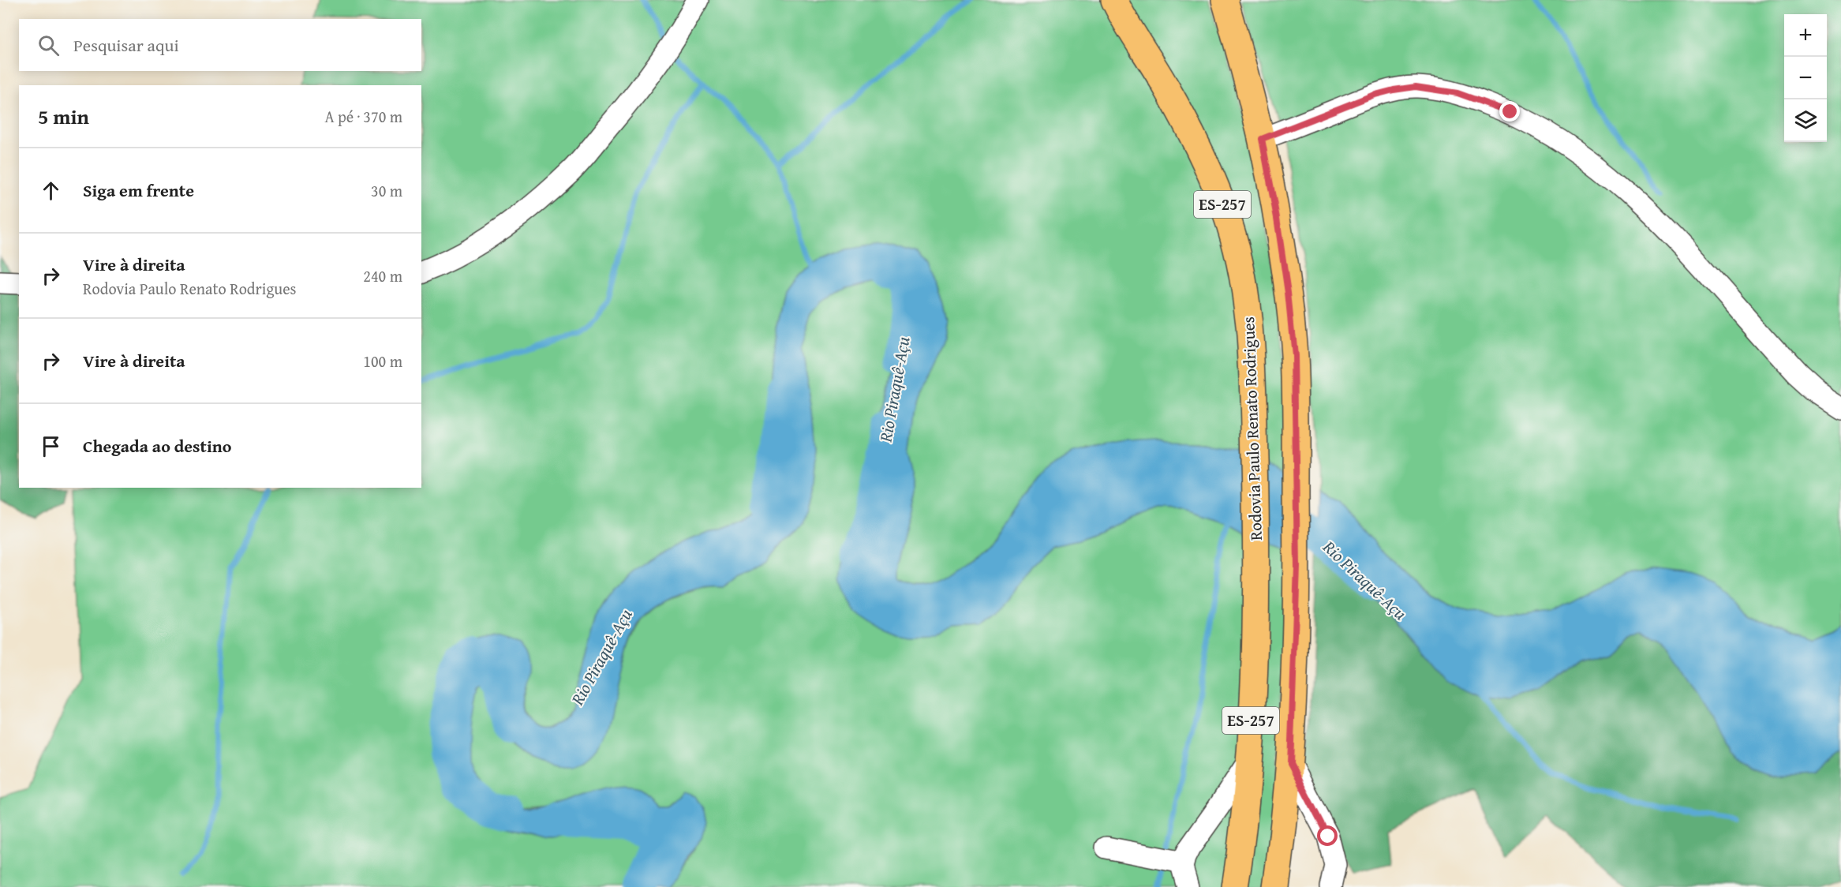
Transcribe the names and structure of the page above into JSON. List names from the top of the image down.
{
  "streets": {
    "main road": ["ES-257", "Rodovia Paulo Renato Rodrigues"]
  },
  "water": ["Rio Piraquê-Açu"],
  "page": {
    "map_buttons": ["+", "−"],
    "search": "Pesquisar aqui",
    "heading": ["5 min", "A pé · 370 m"],
    "list": [
      ["Siga em frente", "30 m"],
      ["Vire à direita", "Rodovia Paulo Renato Rodrigues", "240 m"],
      ["Vire à direita", "100 m"],
      "Chegada ao destino"
    ]
  }
}
